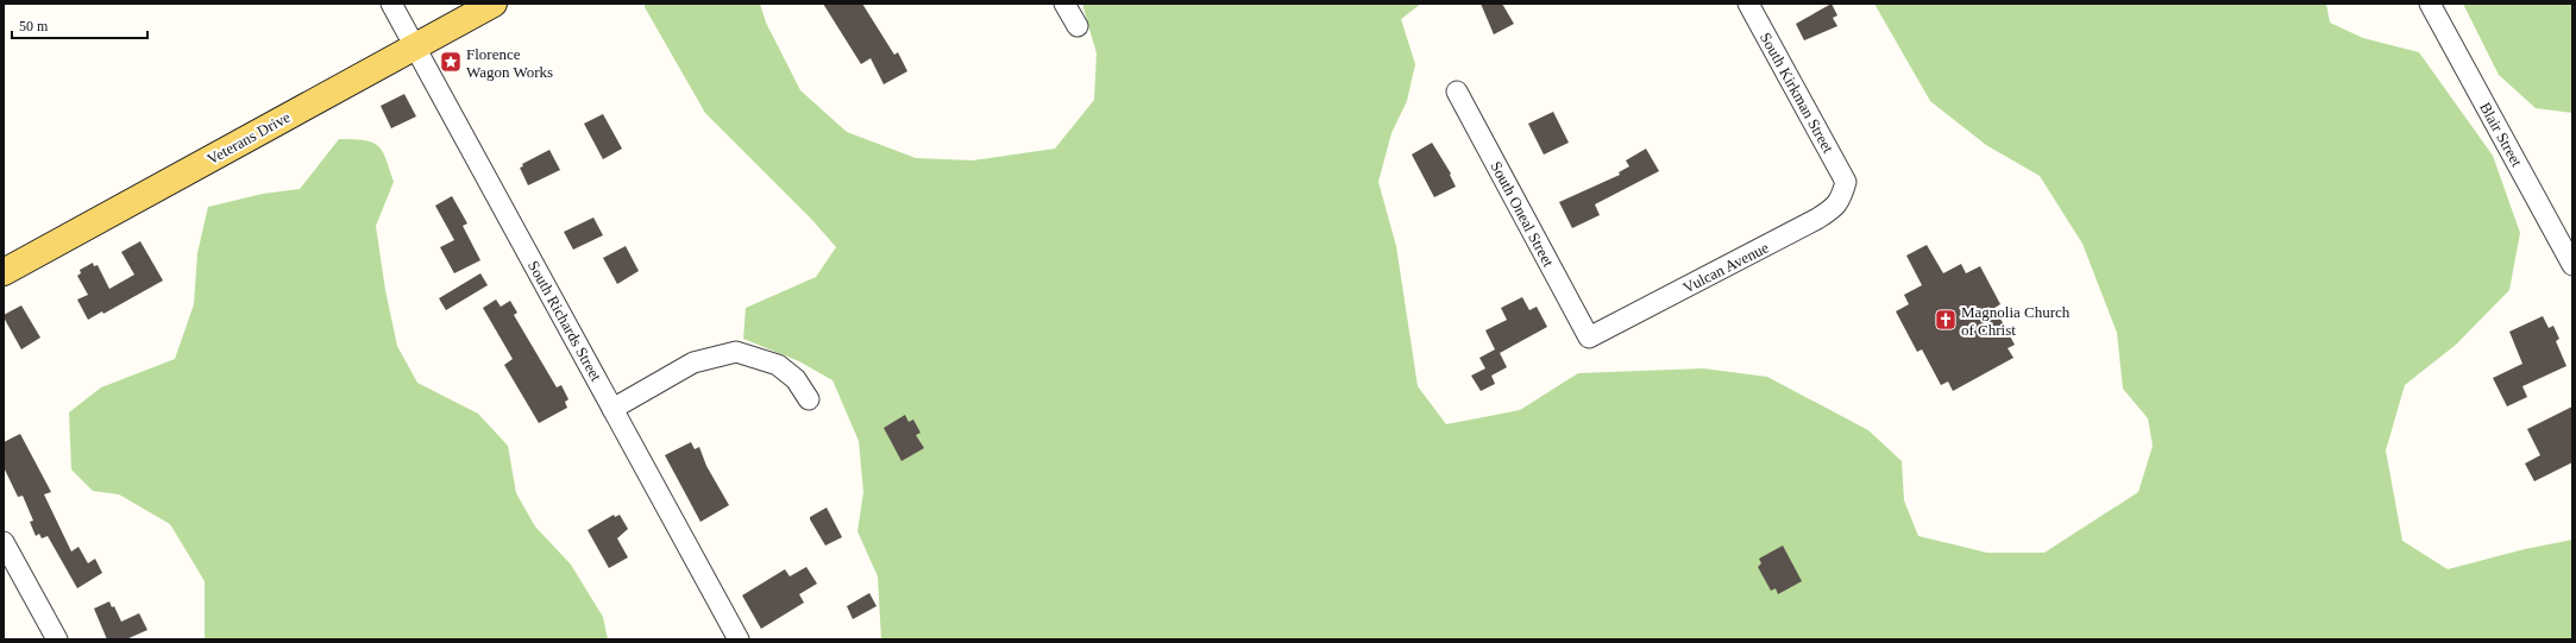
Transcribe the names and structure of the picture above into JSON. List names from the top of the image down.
{
  "streets": {
    "main road": ["Veterans Drive"],
    "street": [
      "South Kirkman Street",
      "Blair Street",
      "South Oneal Street",
      "Vulcan Avenue",
      "South Richards Street"
    ]
  },
  "crossings": [
    ["South Kirkman Street", "Vulcan Avenue"],
    ["Veterans Drive", "South Richards Street"],
    ["South Oneal Street", "Vulcan Avenue"]
  ],
  "places": {
    "place": ["Florence Wagon Works"],
    "church": ["Magnolia Church of Christ"]
  },
  "scale_bar": "50 m"
}
